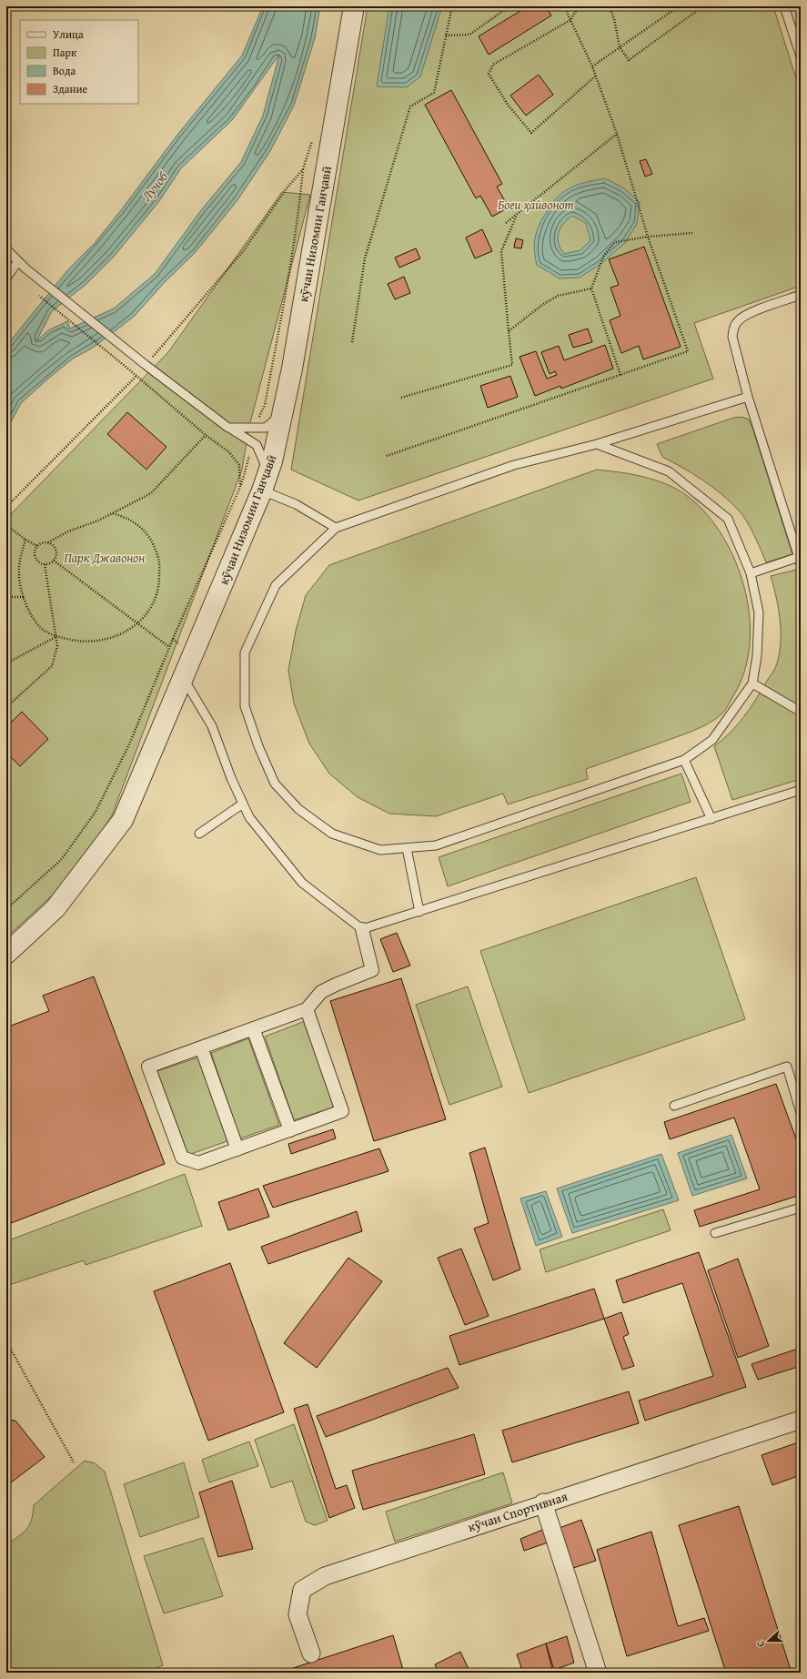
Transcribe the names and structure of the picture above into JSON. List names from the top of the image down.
{
  "streets": {
    "street": ["кӯчаи Низомии Ганҷавӣ", "кӯчаи Спортивная"]
  },
  "water": ["Лучоб"],
  "parks": ["Боғи ҳайвонот", "Парк Джавонон"],
  "legend": [
    "Улица",
    "Парк",
    "Вода",
    "Здание"
  ],
  "north": "left"
}
